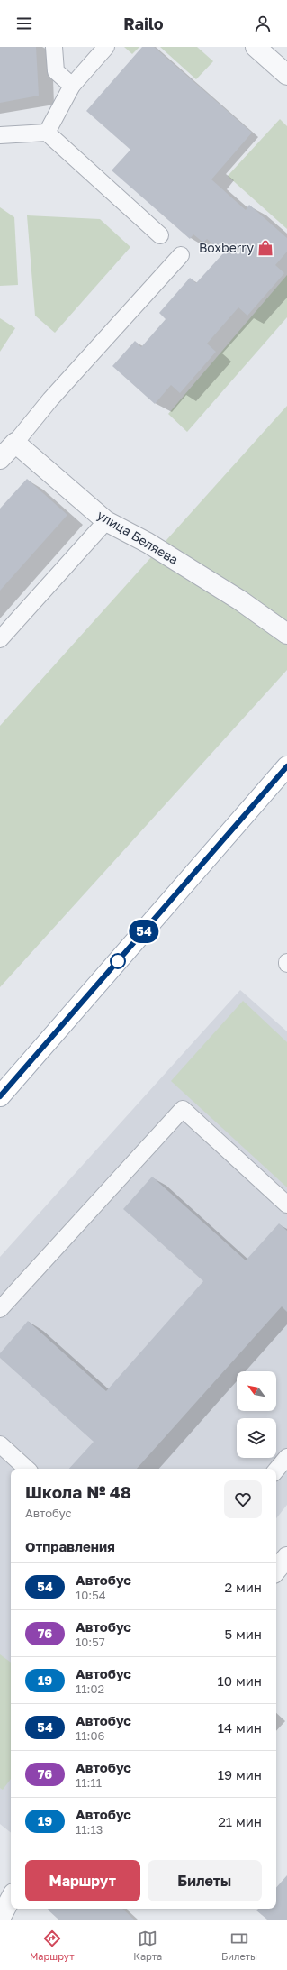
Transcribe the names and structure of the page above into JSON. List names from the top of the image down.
{
  "streets": {
    "street": ["улица Беляева"]
  },
  "places": {
    "shop": ["Boxberry"]
  },
  "lines": ["bus line 54"],
  "north": "top left",
  "page": {
    "header": "Railo",
    "on_map": "54",
    "heading": [
      ["Школа № 48", "Автобус"],
      "Отправления"
    ],
    "list": [
      {
        "mark": "54",
        "name": "Автобус",
        "note": "10:54",
        "value": "2 мин"
      },
      {
        "mark": "76",
        "name": "Автобус",
        "note": "10:57",
        "value": "5 мин"
      },
      {
        "mark": "19",
        "name": "Автобус",
        "note": "11:02",
        "value": "10 мин"
      },
      {
        "mark": "54",
        "name": "Автобус",
        "note": "11:06",
        "value": "14 мин"
      },
      {
        "mark": "76",
        "name": "Автобус",
        "note": "11:11",
        "value": "19 мин"
      },
      {
        "mark": "19",
        "name": "Автобус",
        "note": "11:13",
        "value": "21 мин"
      }
    ],
    "buttons": ["Маршрут", "Билеты"],
    "tabs": ["Маршрут", "Карта", "Билеты"]
  }
}
